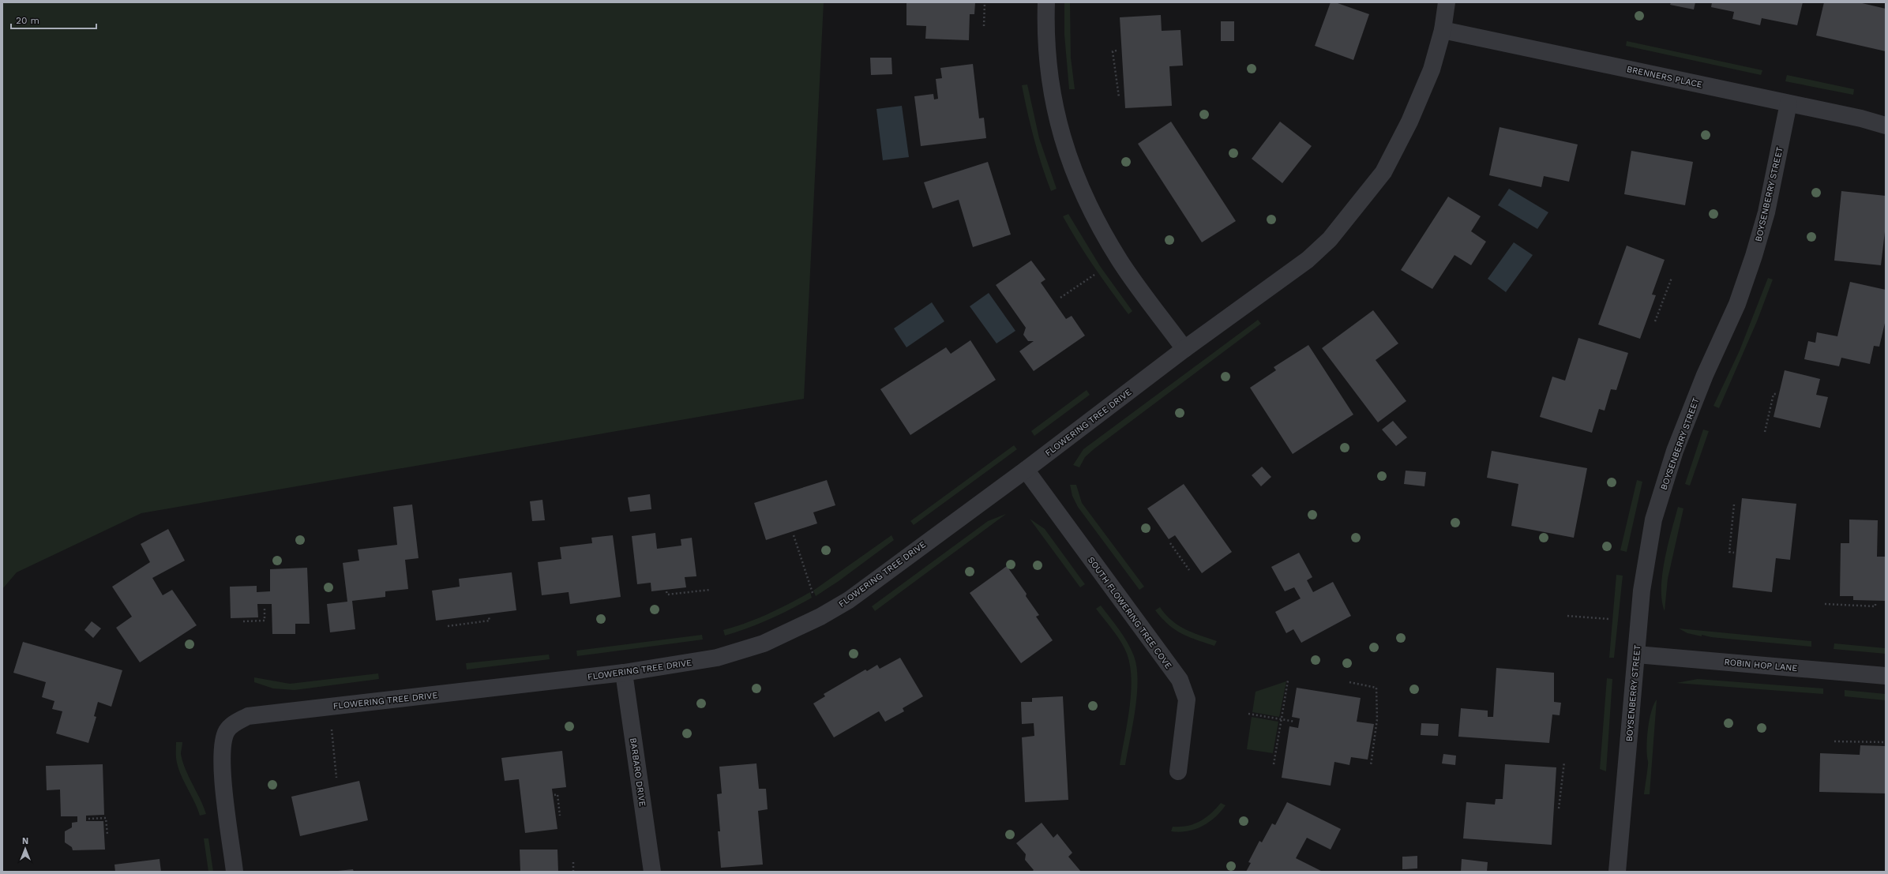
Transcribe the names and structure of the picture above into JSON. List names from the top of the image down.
{
  "streets": {
    "street": [
      "BRENNERS PLACE",
      "BOYSENBERRY STREET",
      "FLOWERING TREE DRIVE",
      "SOUTH FLOWERING TREE COVE",
      "ROBIN HOP LANE",
      "BARBARO DRIVE"
    ]
  },
  "crossings": [
    ["BRENNERS PLACE", "BOYSENBERRY STREET"],
    ["BRENNERS PLACE", "FLOWERING TREE DRIVE"],
    ["BOYSENBERRY STREET", "ROBIN HOP LANE"],
    ["FLOWERING TREE DRIVE", "SOUTH FLOWERING TREE COVE"],
    ["FLOWERING TREE DRIVE", "BARBARO DRIVE"]
  ],
  "scale_bar": "20 m",
  "north": "top"
}
